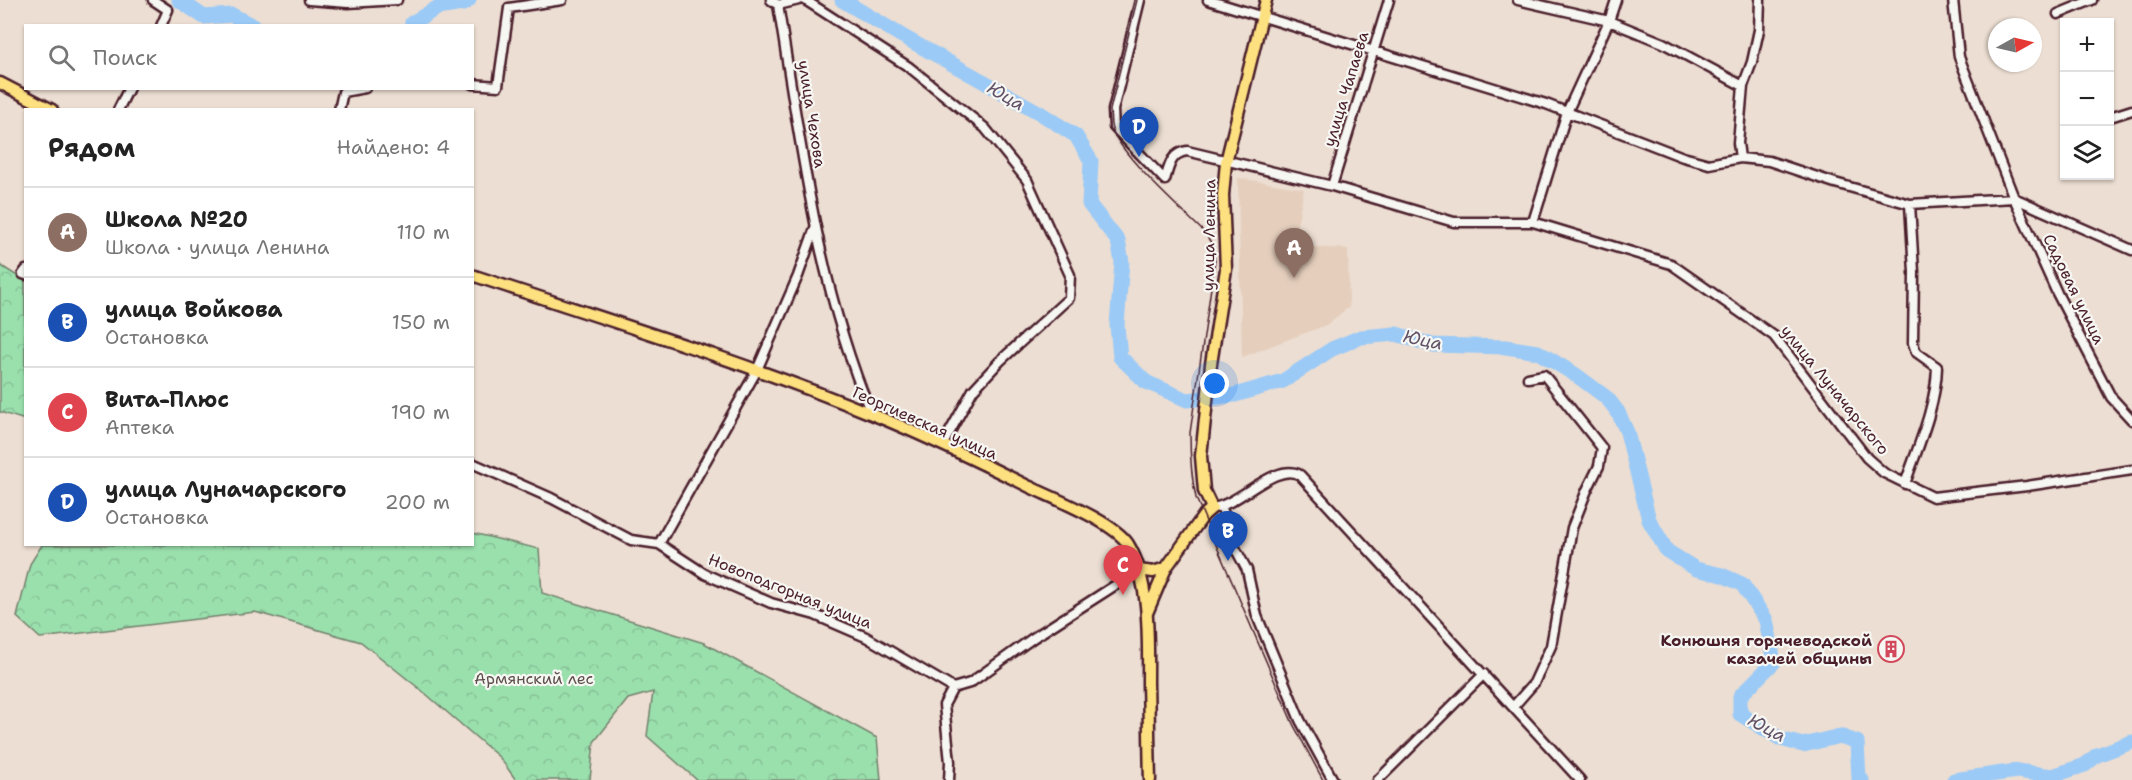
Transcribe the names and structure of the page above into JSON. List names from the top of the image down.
{
  "streets": {
    "main road": ["улица Ленина", "Георгиевская улица"],
    "street": [
      "улица Чапаева",
      "улица Чехова",
      "Садовая улица",
      "улица Луначарского",
      "Новоподгорная улица"
    ]
  },
  "crossings": [
    ["улица Чапаева", "улица Луначарского"],
    ["улица Чехова", "Георгиевская улица"],
    ["улица Ленина", "улица Луначарского"]
  ],
  "water": ["Юца"],
  "parks": ["Армянский лес"],
  "places": {
    "building": ["Конюшня горячеводской казачей общины"]
  },
  "north": "right",
  "page": {
    "map_buttons": ["+", "−"],
    "search": "Поиск",
    "pins": [
      "D",
      "A",
      "B",
      "C"
    ],
    "heading": ["Рядом", "Найдено: 4"],
    "list": [
      {
        "mark": "A",
        "name": "Школа №20",
        "note": "Школа · улица Ленина",
        "value": "110 m"
      },
      {
        "mark": "B",
        "name": "улица Войкова",
        "note": "Остановка",
        "value": "150 m"
      },
      {
        "mark": "C",
        "name": "Вита-Плюс",
        "note": "Аптека",
        "value": "190 m"
      },
      {
        "mark": "D",
        "name": "улица Луначарского",
        "note": "Остановка",
        "value": "200 m"
      }
    ]
  }
}
